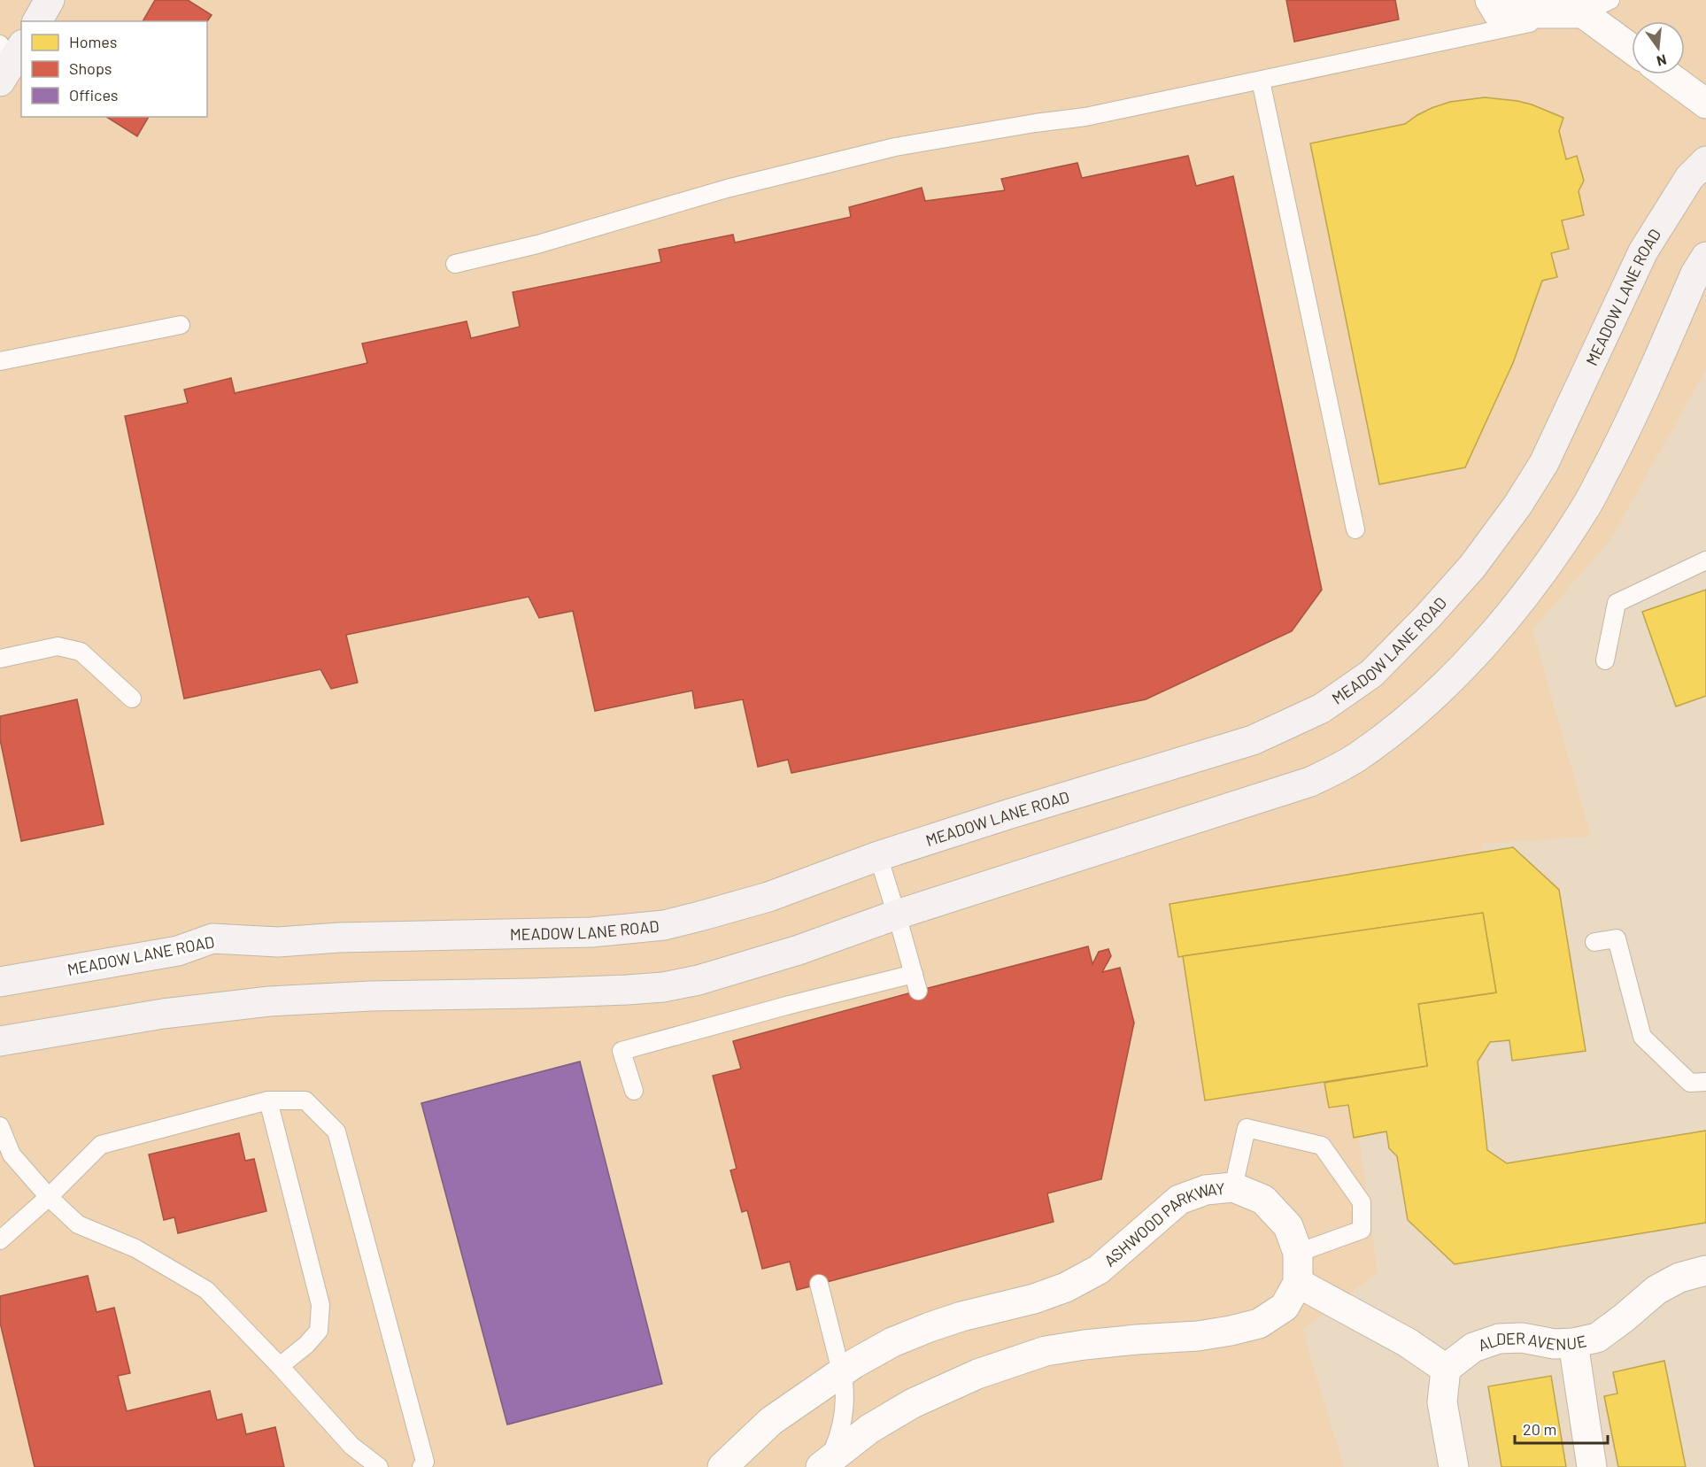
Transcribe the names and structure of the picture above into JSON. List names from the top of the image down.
{
  "streets": {
    "street": ["MEADOW LANE ROAD", "ASHWOOD PARKWAY", "ALDER AVENUE"]
  },
  "legend": ["Homes", "Shops", "Offices"],
  "scale_bar": "20 m",
  "north": "bottom"
}
